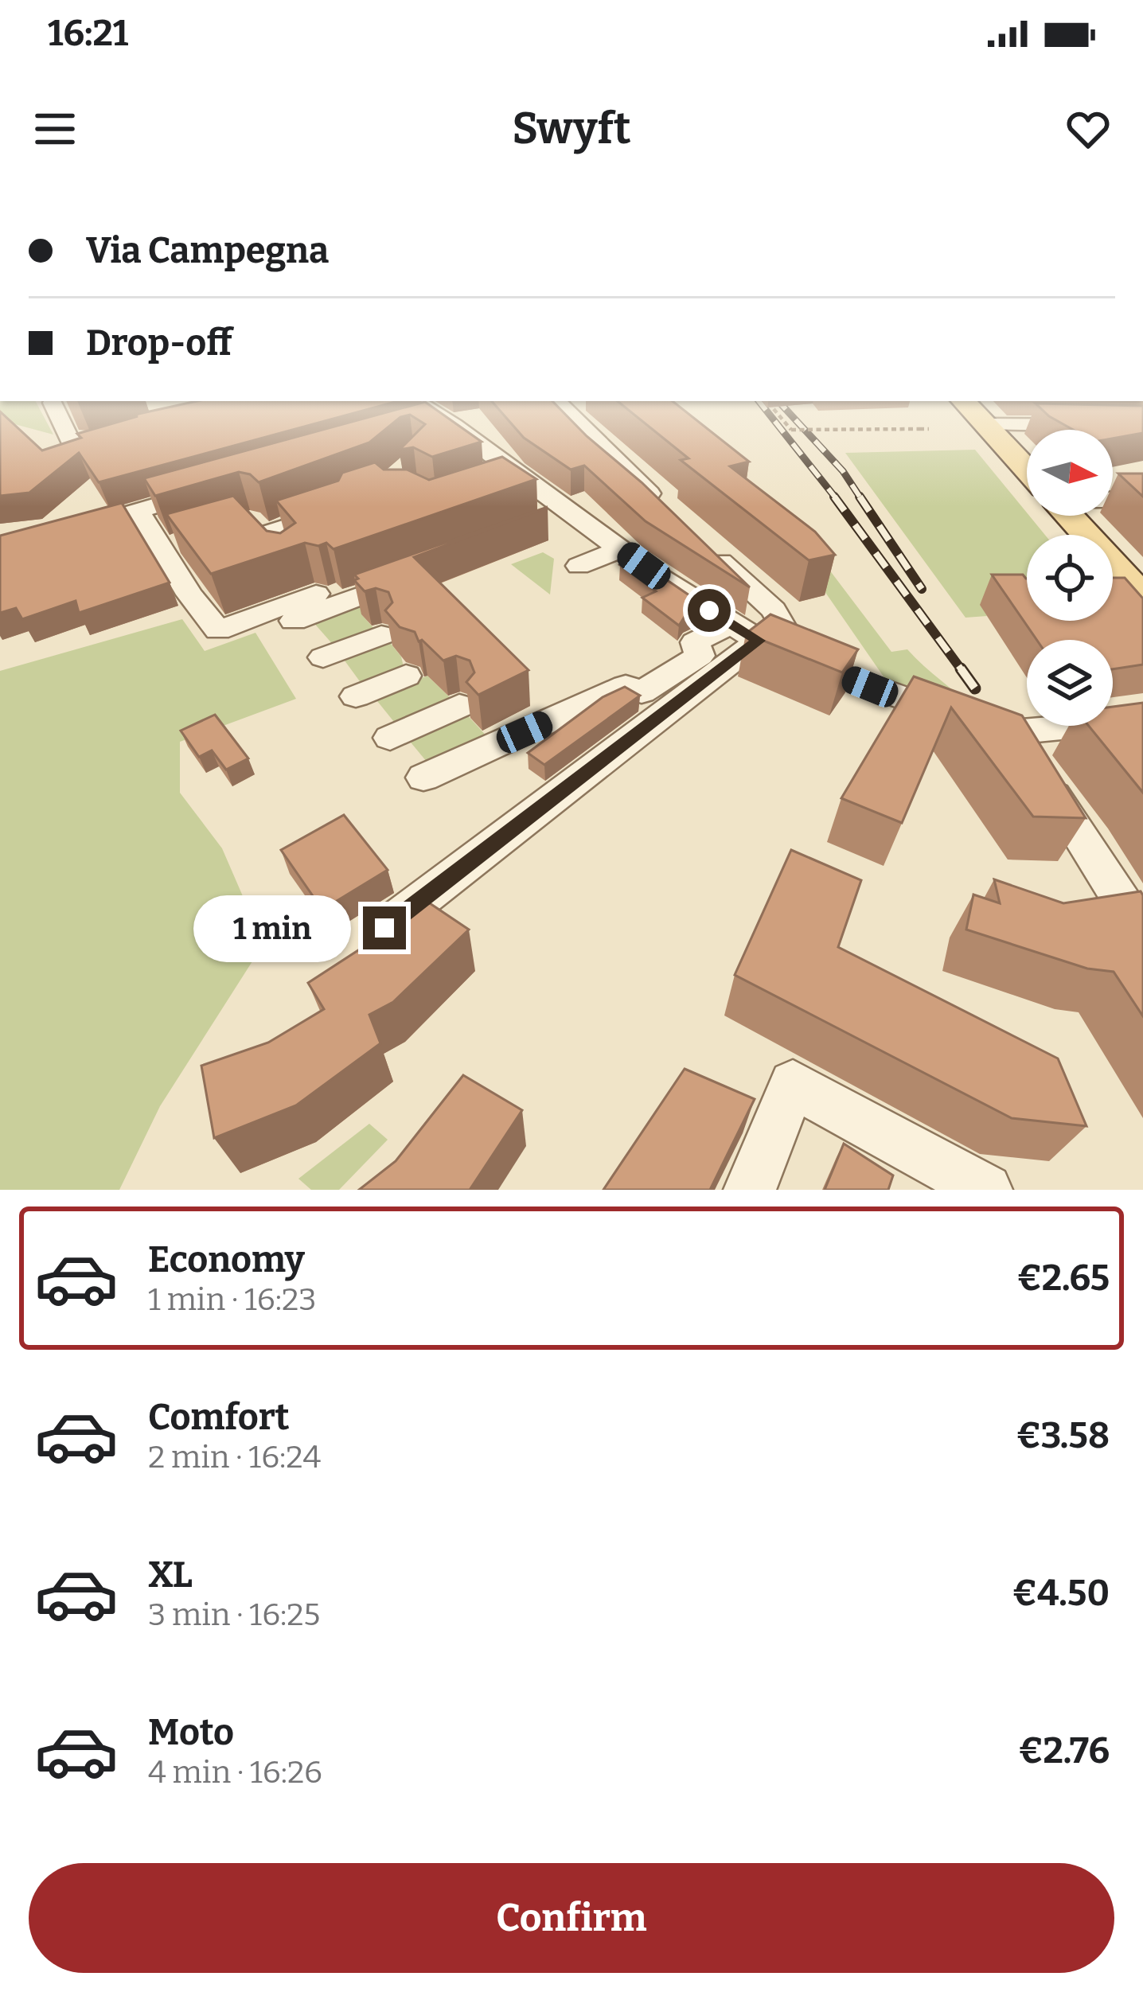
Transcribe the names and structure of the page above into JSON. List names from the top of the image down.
{
  "north": "right",
  "page": {
    "status": "16:21",
    "header": "Swyft",
    "banner": ["Via Campegna", "Drop-off"],
    "bubble": "1 min",
    "list": [
      {
        "name": "Economy",
        "note": "1 min · 16:23",
        "value": "€2.65"
      },
      {
        "name": "Comfort",
        "note": "2 min · 16:24",
        "value": "€3.58"
      },
      {
        "name": "XL",
        "note": "3 min · 16:25",
        "value": "€4.50"
      },
      {
        "name": "Moto",
        "note": "4 min · 16:26",
        "value": "€2.76"
      }
    ],
    "buttons": "Confirm"
  }
}
